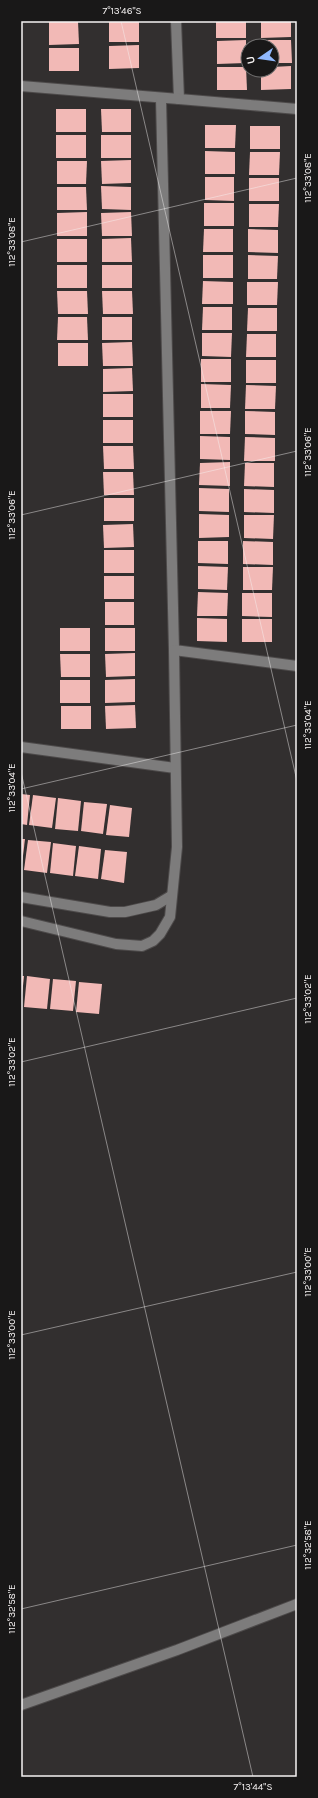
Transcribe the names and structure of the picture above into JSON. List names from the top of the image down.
{
  "north": "left",
  "coordinates": [
    "7°13'46\"S",
    "112°33'08\"E",
    "112°33'06\"E",
    "112°33'04\"E",
    "112°33'02\"E",
    "112°33'00\"E",
    "112°32'58\"E",
    "7°13'44\"S"
  ]
}
